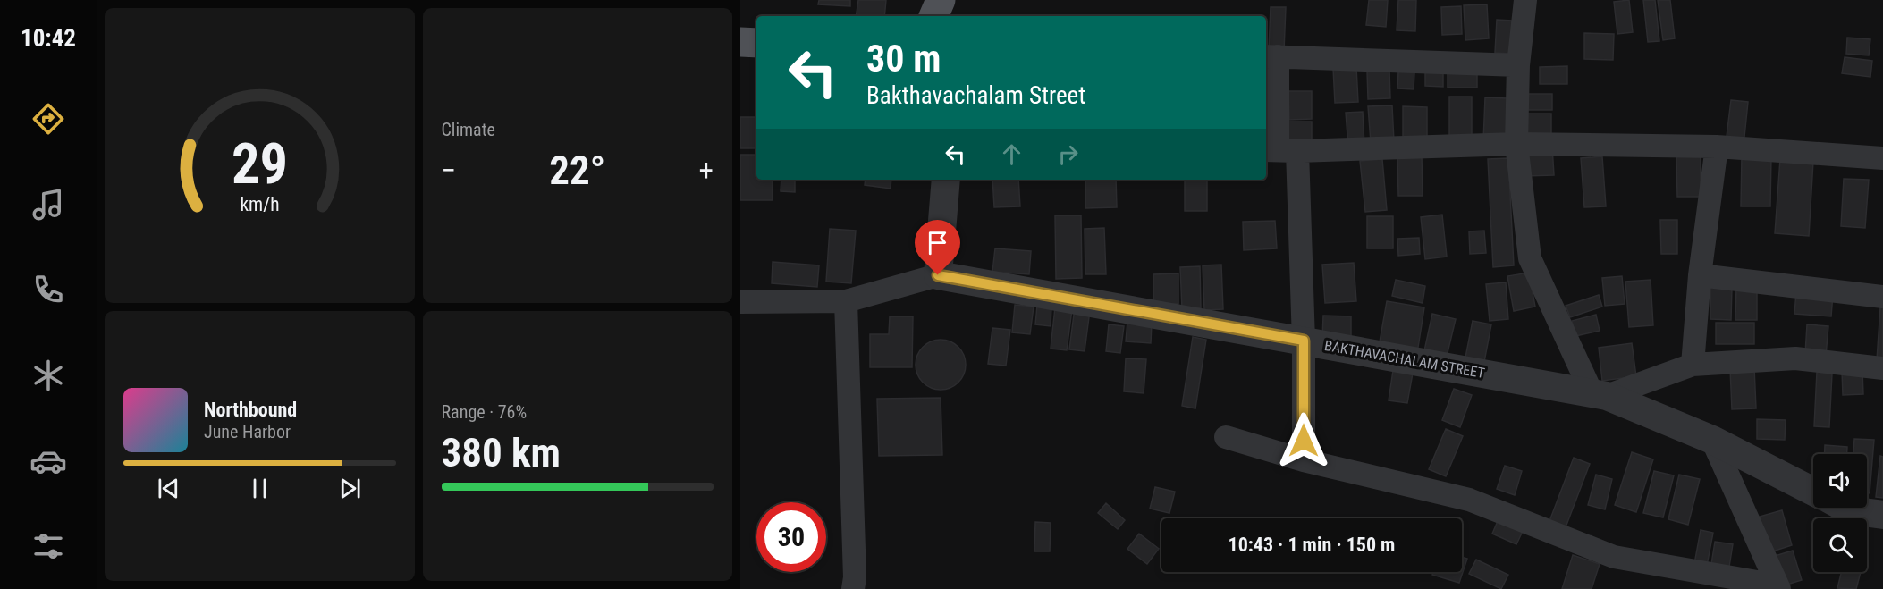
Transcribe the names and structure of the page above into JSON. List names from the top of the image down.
{
  "streets": {
    "street": ["BAKTHAVACHALAM STREET"]
  },
  "page": {
    "tabs": "10:42",
    "tile": [
      "Climate",
      ["Range · 76%", "380 km"]
    ],
    "turn": ["30 m", "Bakthavachalam Street"],
    "heat": ["−", "22°", "+"],
    "song": ["Northbound", "June Harbor"],
    "limit": "30",
    "trip": "10:43 · 1 min · 150 m",
    "gauge": ["29", "km/h"]
  }
}
